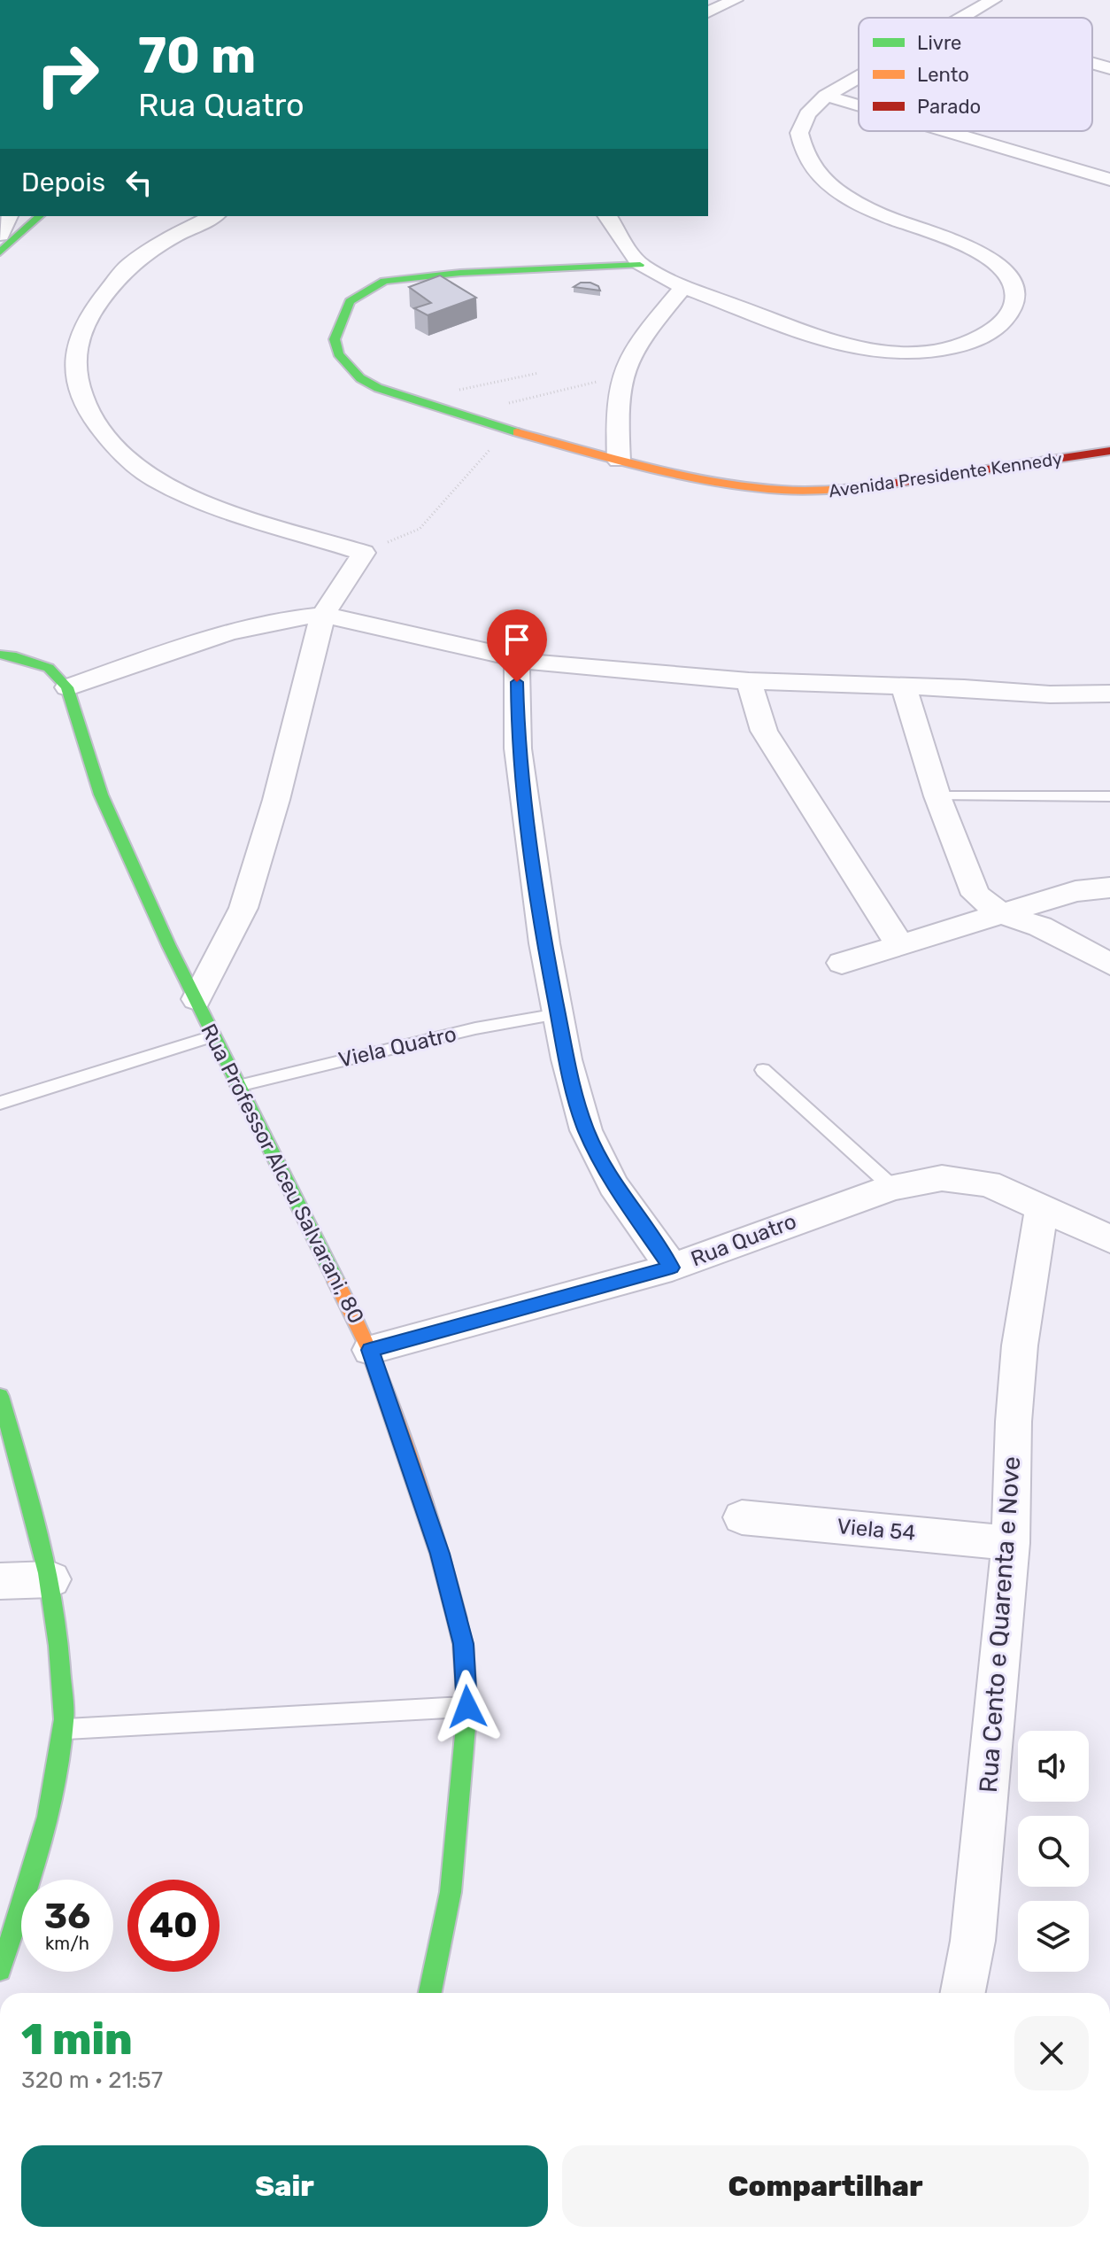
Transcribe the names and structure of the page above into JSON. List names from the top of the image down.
{
  "streets": {
    "street": [
      "Avenida Presidente Kennedy",
      "Rua Professor Alceu Salvarani, 80",
      "Rua Quatro",
      "Viela 54",
      "Rua Cento e Quarenta e Nove"
    ],
    "lane": ["Viela Quatro"]
  },
  "crossings": [
    ["Viela Quatro", "Rua Professor Alceu Salvarani, 80"],
    ["Rua Professor Alceu Salvarani, 80", "Rua Quatro"],
    ["Rua Quatro", "Rua Cento e Quarenta e Nove"],
    ["Viela 54", "Rua Cento e Quarenta e Nove"]
  ],
  "legend": ["Livre", "Lento", "Parado"],
  "page": {
    "turn": ["70 m", "Rua Quatro"],
    "then": "Depois",
    "speed": "36 km/h",
    "limit": "40",
    "heading": ["1 min", "320 m · 21:57"],
    "buttons": ["Sair", "Compartilhar"]
  }
}
